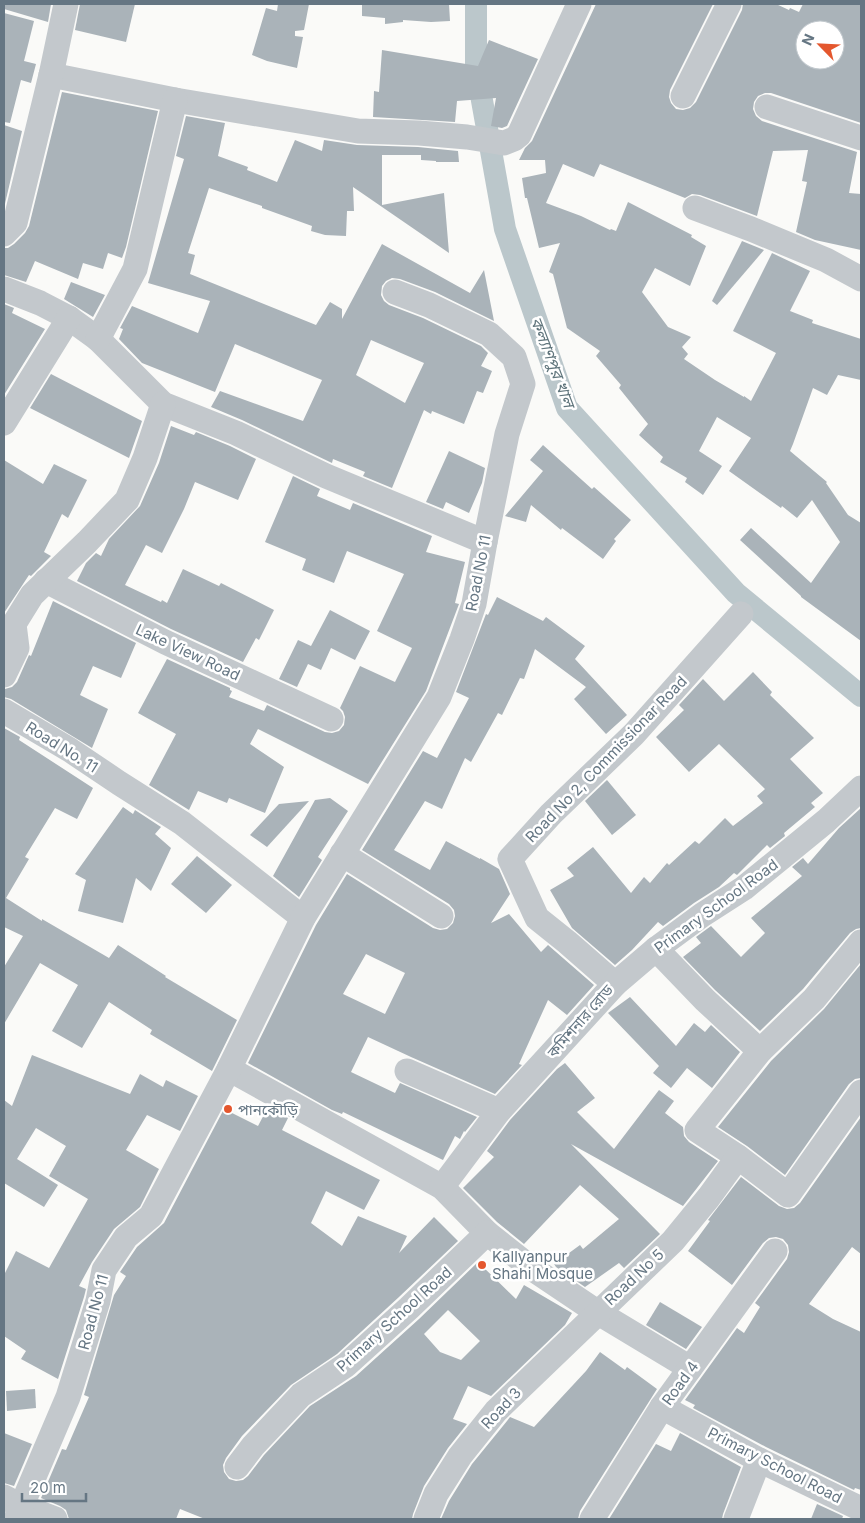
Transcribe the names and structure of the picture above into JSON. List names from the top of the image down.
{
  "streets": {
    "street": [
      "Road No 11",
      "Lake View Road",
      "Road No. 11",
      "Road No 2, Commissionar Road",
      "Primary School Road",
      "কমিশনার রোড",
      "Road No 5",
      "Road 4",
      "Road 3"
    ]
  },
  "crossings": [
    ["Road No 11", "Road No. 11"],
    ["Road No 2, Commissionar Road", "কমিশনার রোড"],
    ["Primary School Road", "কমিশনার রোড"],
    ["Primary School Road", "Road 4"],
    ["Road No 5", "Road 4"],
    ["Road No 5", "Road 3"]
  ],
  "water": ["কল্যাণপুর খাল"],
  "places": ["পানকৌড়ি", "Kallyanpur Shahi Mosque"],
  "scale_bar": "20 m",
  "north": "top left"
}
